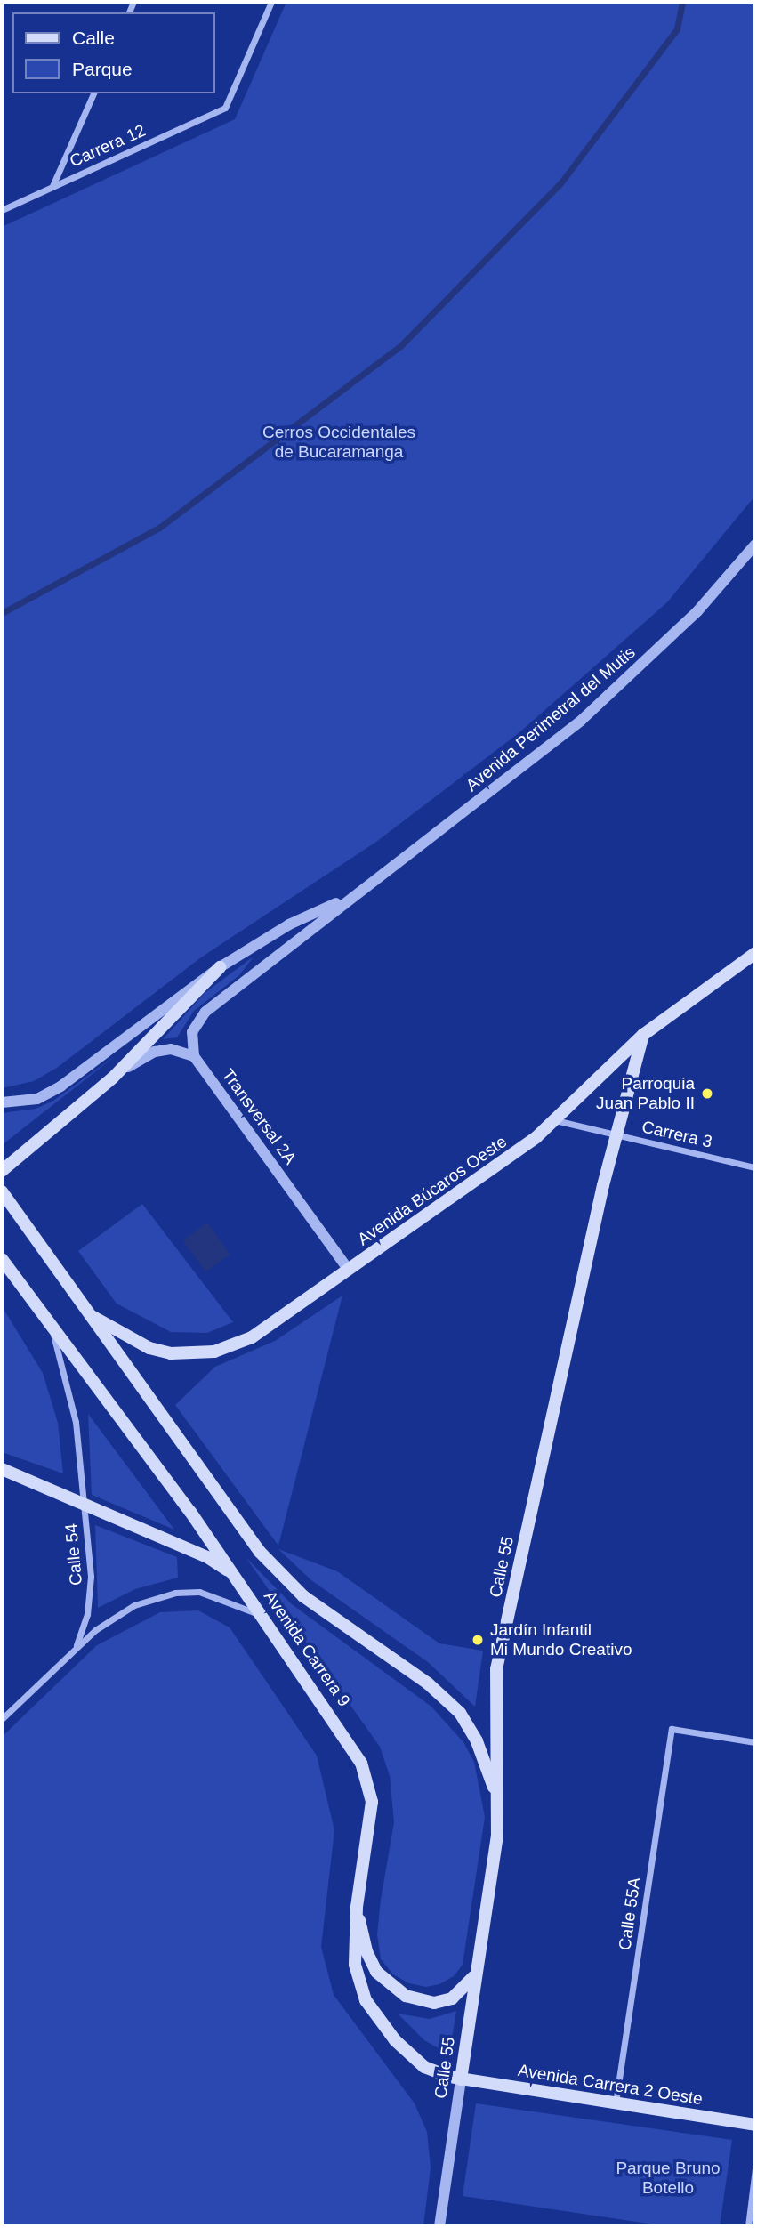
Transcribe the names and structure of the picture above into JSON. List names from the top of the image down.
{
  "streets": {
    "main road": [
      "Avenida Búcaros Oeste",
      "Calle 55",
      "Avenida Carrera 9",
      "Avenida Carrera 2 Oeste"
    ],
    "street": [
      "Carrera 12",
      "Avenida Perimetral del Mutis",
      "Transversal 2A",
      "Carrera 3",
      "Calle 54",
      "Calle 55A"
    ]
  },
  "crossings": [
    ["Avenida Perimetral del Mutis", "Transversal 2A"],
    ["Transversal 2A", "Avenida Búcaros Oeste"],
    ["Carrera 3", "Avenida Búcaros Oeste"],
    ["Carrera 3", "Calle 55"],
    ["Avenida Búcaros Oeste", "Calle 55"],
    ["Avenida Búcaros Oeste", "Avenida Carrera 9"],
    ["Calle 54", "Avenida Carrera 9"],
    ["Calle 55", "Avenida Carrera 9"],
    ["Calle 55", "Avenida Carrera 2 Oeste"],
    ["Avenida Carrera 9", "Avenida Carrera 2 Oeste"],
    ["Calle 55A", "Avenida Carrera 2 Oeste"]
  ],
  "parks": ["Cerros Occidentales de Bucaramanga", "Parque Bruno Botello"],
  "places": ["Parroquia Juan Pablo II", "Jardín Infantil Mi Mundo Creativo"],
  "legend": ["Calle", "Parque"]
}
